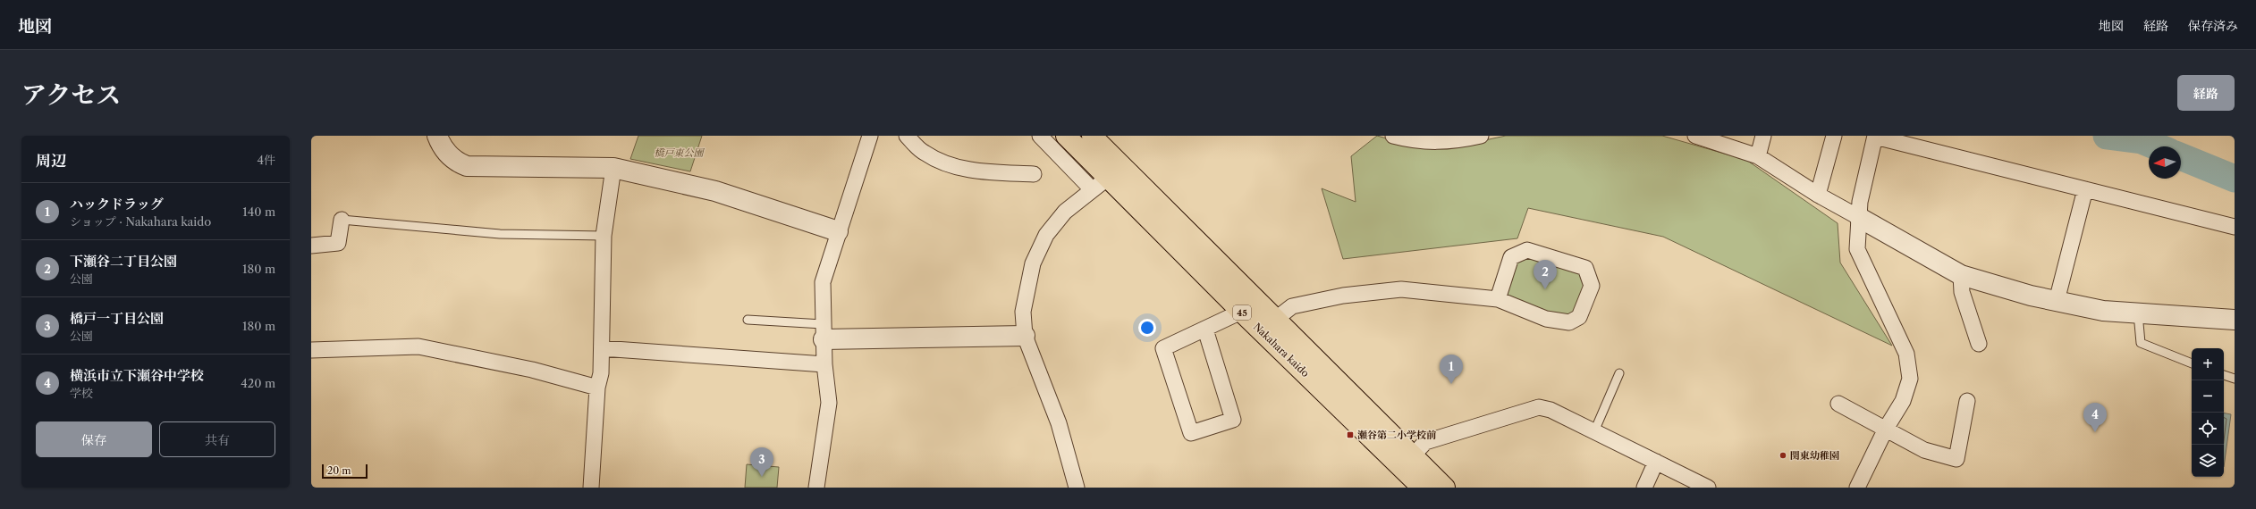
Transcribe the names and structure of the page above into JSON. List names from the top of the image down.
{
  "streets": {
    "main road": ["45", "Nakahara kaido"]
  },
  "parks": ["橋戸東公園"],
  "places": {
    "transit": ["瀬谷第二小学校前"],
    "other": ["関東幼稚園"]
  },
  "scale_bar": "20 m",
  "north": "left",
  "page": {
    "header": "地図",
    "nav": ["地図", "経路", "保存済み"],
    "title": "アクセス",
    "buttons": [
      "経路",
      ["保存", "共有"]
    ],
    "heading": ["周辺", "4件"],
    "list": [
      {
        "mark": "1",
        "name": "ハックドラッグ",
        "note": "ショップ · Nakahara kaido",
        "value": "140 m"
      },
      {
        "mark": "2",
        "name": "下瀬谷二丁目公園",
        "note": "公園",
        "value": "180 m"
      },
      {
        "mark": "3",
        "name": "橋戸一丁目公園",
        "note": "公園",
        "value": "180 m"
      },
      {
        "mark": "4",
        "name": "横浜市立下瀬谷中学校",
        "note": "学校",
        "value": "420 m"
      }
    ],
    "pins": [
      "2",
      "1",
      "4",
      "3"
    ],
    "map_buttons": ["+", "−"],
    "scale": "20 m"
  }
}
